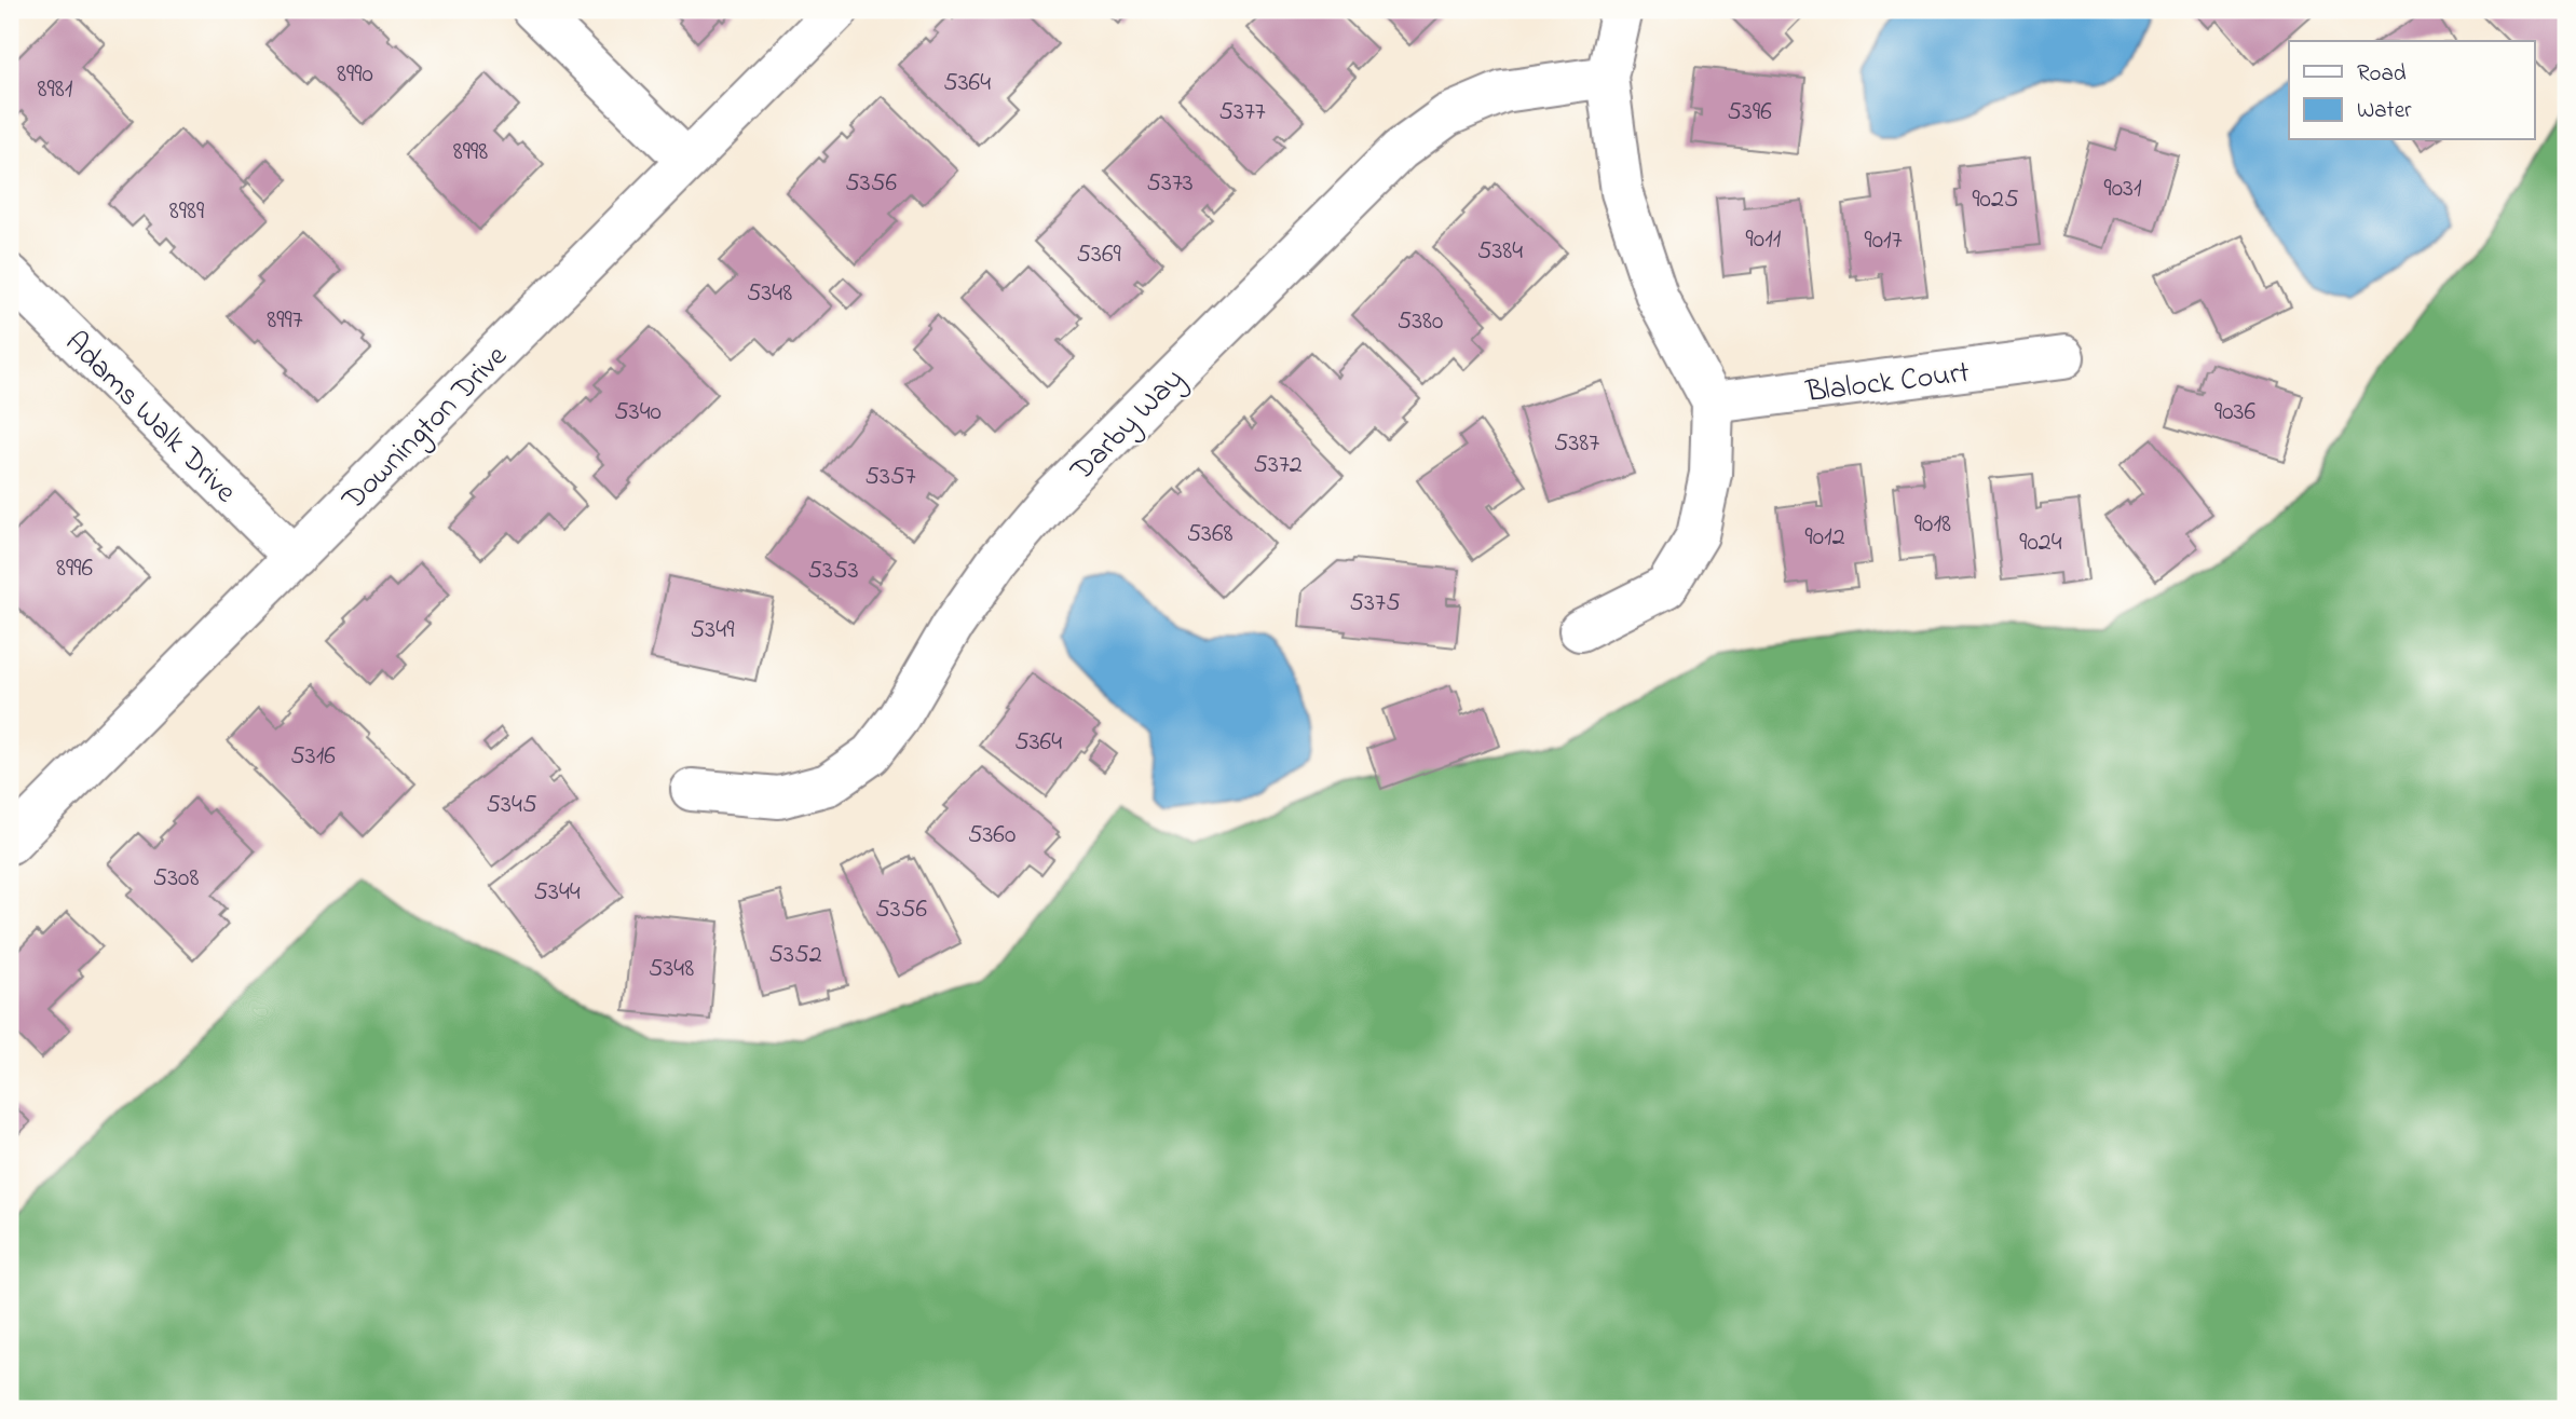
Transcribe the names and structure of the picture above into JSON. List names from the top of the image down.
{
  "streets": {
    "street": [
      "Blalock Court",
      "Adams Walk Drive",
      "Darby Way",
      "Downington Drive"
    ]
  },
  "crossings": [
    ["Adams Walk Drive", "Downington Drive"]
  ],
  "house_numbers": [
    "8990",
    "5364",
    "8981",
    "5377",
    "5396",
    "8998",
    "5356",
    "5373",
    "9031",
    "9025",
    "8989",
    "9011",
    "9017",
    "5384",
    "5369",
    "5348",
    "8997",
    "5380",
    "5340",
    "9036",
    "5387",
    "5372",
    "5357",
    "9018",
    "5368",
    "9012",
    "9024",
    "8996",
    "5353",
    "5375",
    "5349",
    "5364",
    "5316",
    "5345",
    "5360",
    "5308",
    "5344",
    "5356",
    "5352",
    "5348"
  ],
  "legend": ["Road", "Water"]
}
